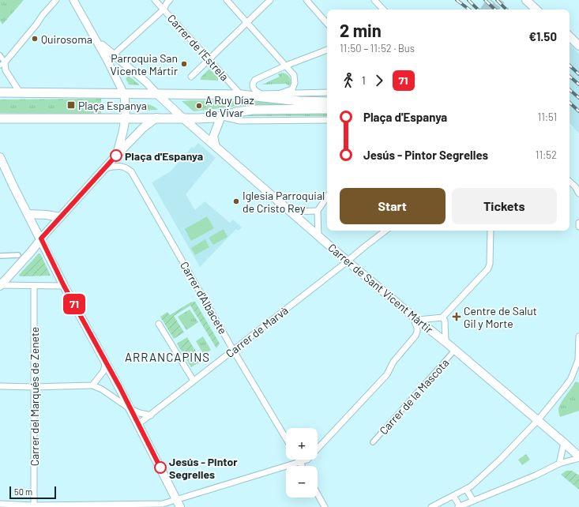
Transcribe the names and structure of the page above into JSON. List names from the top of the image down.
{
  "streets": {
    "main road": ["Carrer de Sant Vicent Màrtir"],
    "street": [
      "Carrer de l'Estrela",
      "Carrer d'Albacete",
      "Carrer de Marvà",
      "Carrer del Marqués de Zenete",
      "Carrer de la Mascota"
    ]
  },
  "crossings": [
    ["Carrer de Sant Vicent Màrtir", "Carrer de Marvà"],
    ["Carrer de Sant Vicent Màrtir", "Carrer de la Mascota"],
    ["Carrer d'Albacete", "Carrer de Marvà"]
  ],
  "districts": ["ARRANCAPINS"],
  "places": {
    "other": [
      "Quirosoma",
      "Parroquia San Vicente Mártir",
      "A Ruy Díaz de Vivar",
      "Plaça d'Espanya",
      "Iglesia Parroquial de Cristo Rey",
      "Jesús - Pintor Segrelles"
    ],
    "transit": ["Plaça Espanya"],
    "health": ["Centre de Salut Gil y Morte"]
  },
  "lines": ["bus line 71"],
  "scale_bar": "50 m",
  "page": {
    "on_map": "71",
    "heading": ["2 min", "11:50 – 11:52 · Bus", "€1.50"],
    "legs": ["1", "71"],
    "list": [
      {
        "name": "Plaça d'Espanya",
        "value": "11:51"
      },
      {
        "name": "Jesús - Pintor Segrelles",
        "value": "11:52"
      }
    ],
    "buttons": ["Start", "Tickets"],
    "map_buttons": ["+", "−"],
    "scale": "50 m"
  }
}
